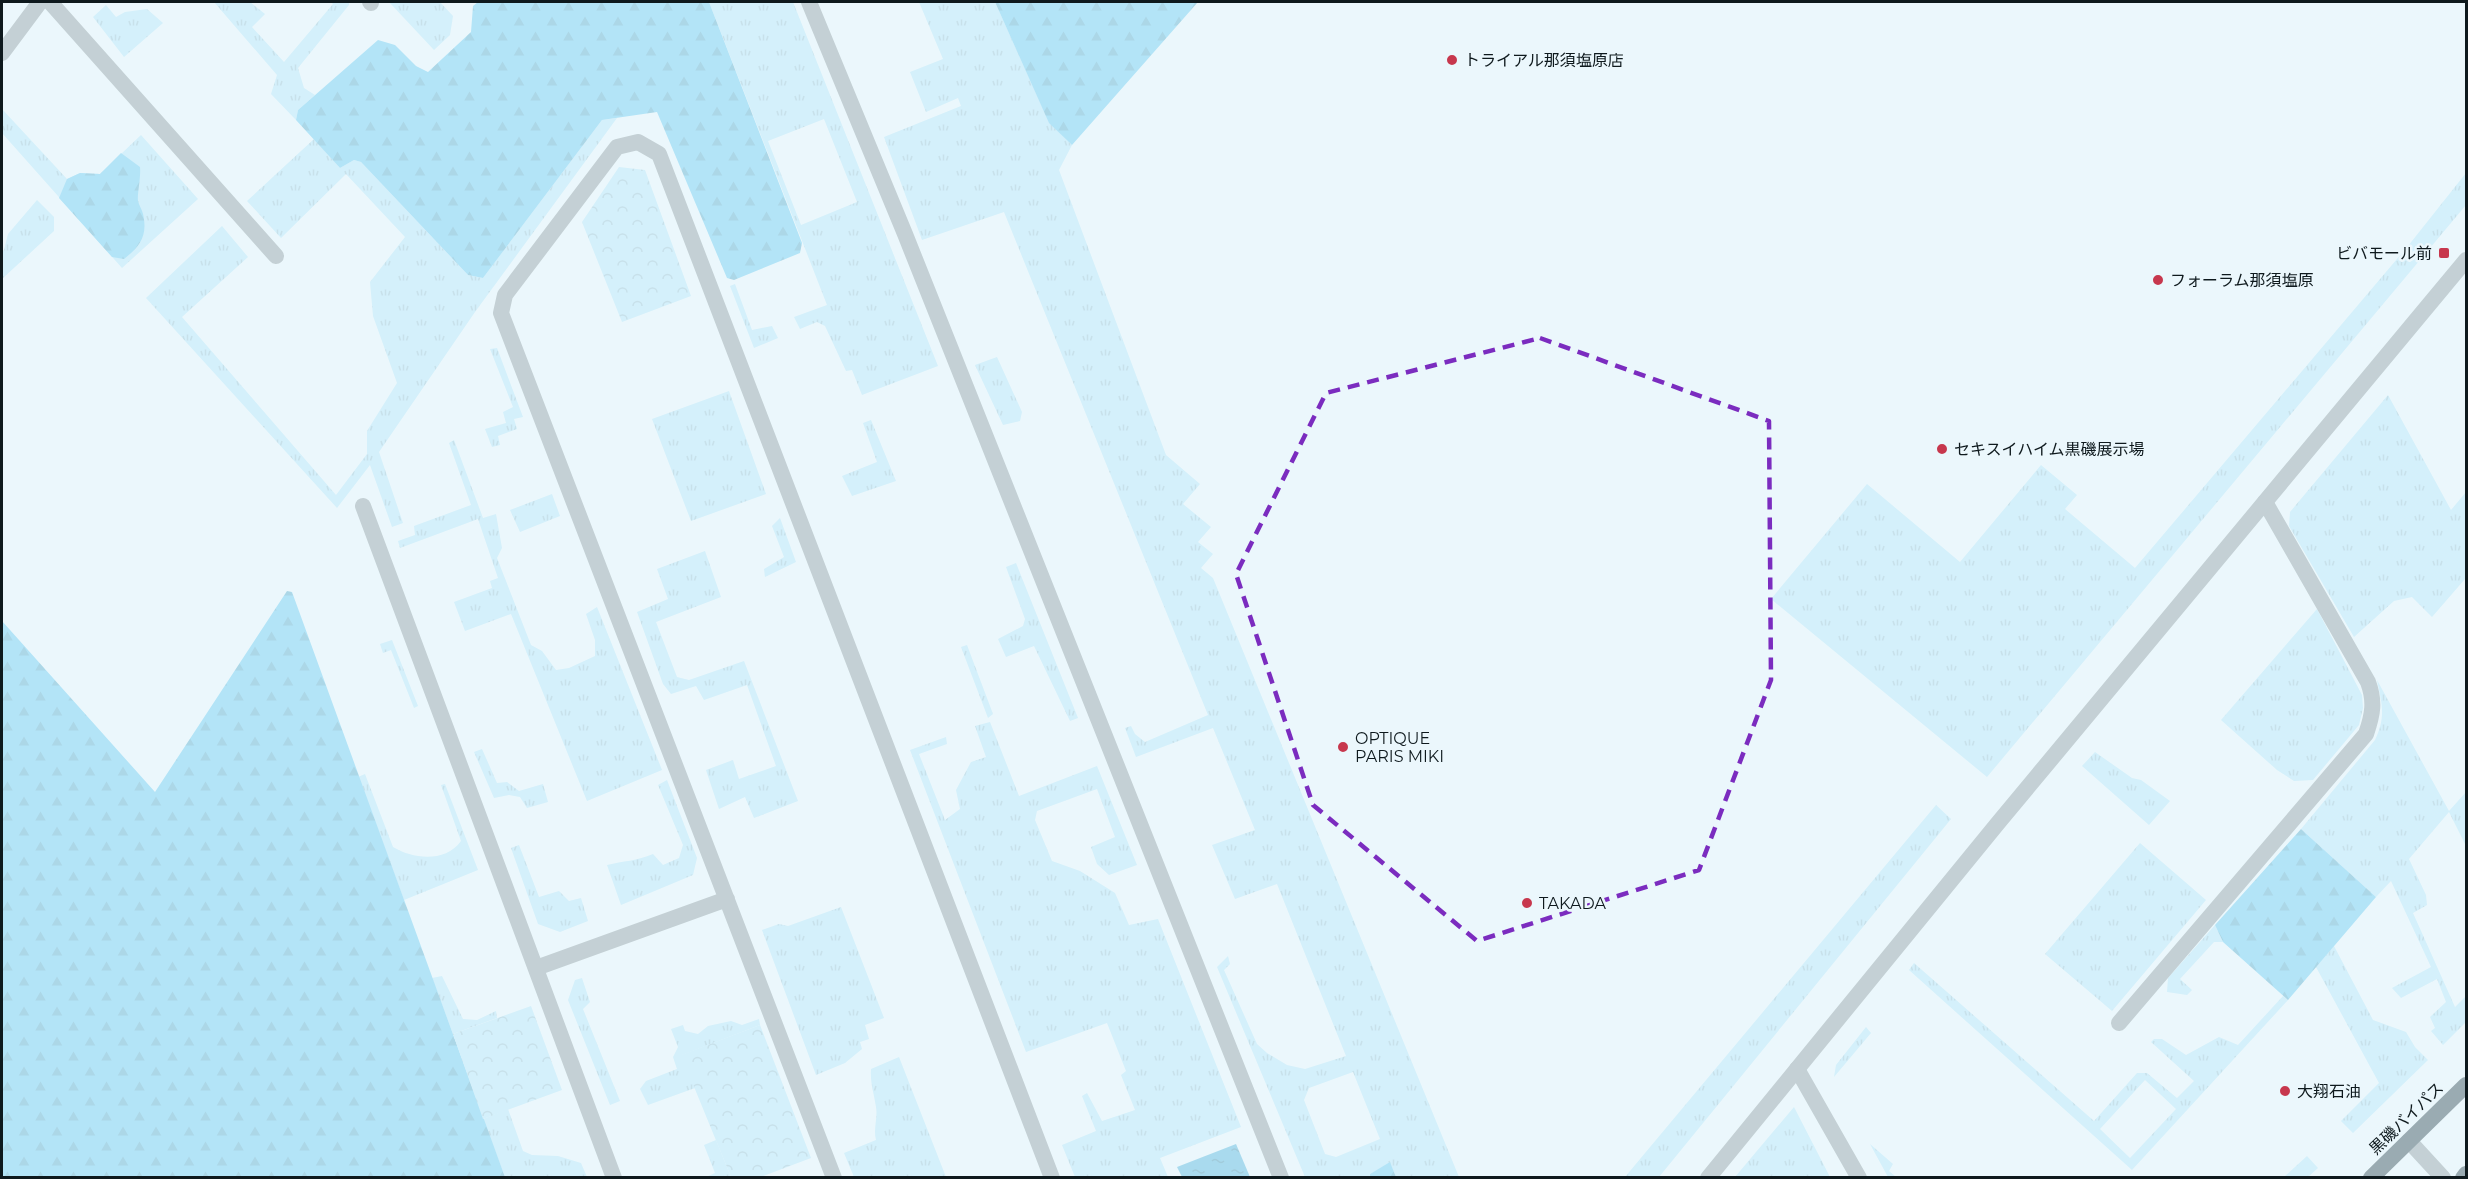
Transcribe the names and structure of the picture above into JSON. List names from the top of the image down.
{
  "streets": {
    "highway": ["黒磯バイパス"]
  },
  "places": {
    "other": [
      "トライアル那須塩原店",
      "フォーラム那須塩原",
      "セキスイハイム黒磯展示場",
      "OPTIQUE PARIS MIKI",
      "TAKADA",
      "大翔石油"
    ],
    "transit": ["ビバモール前"]
  }
}
